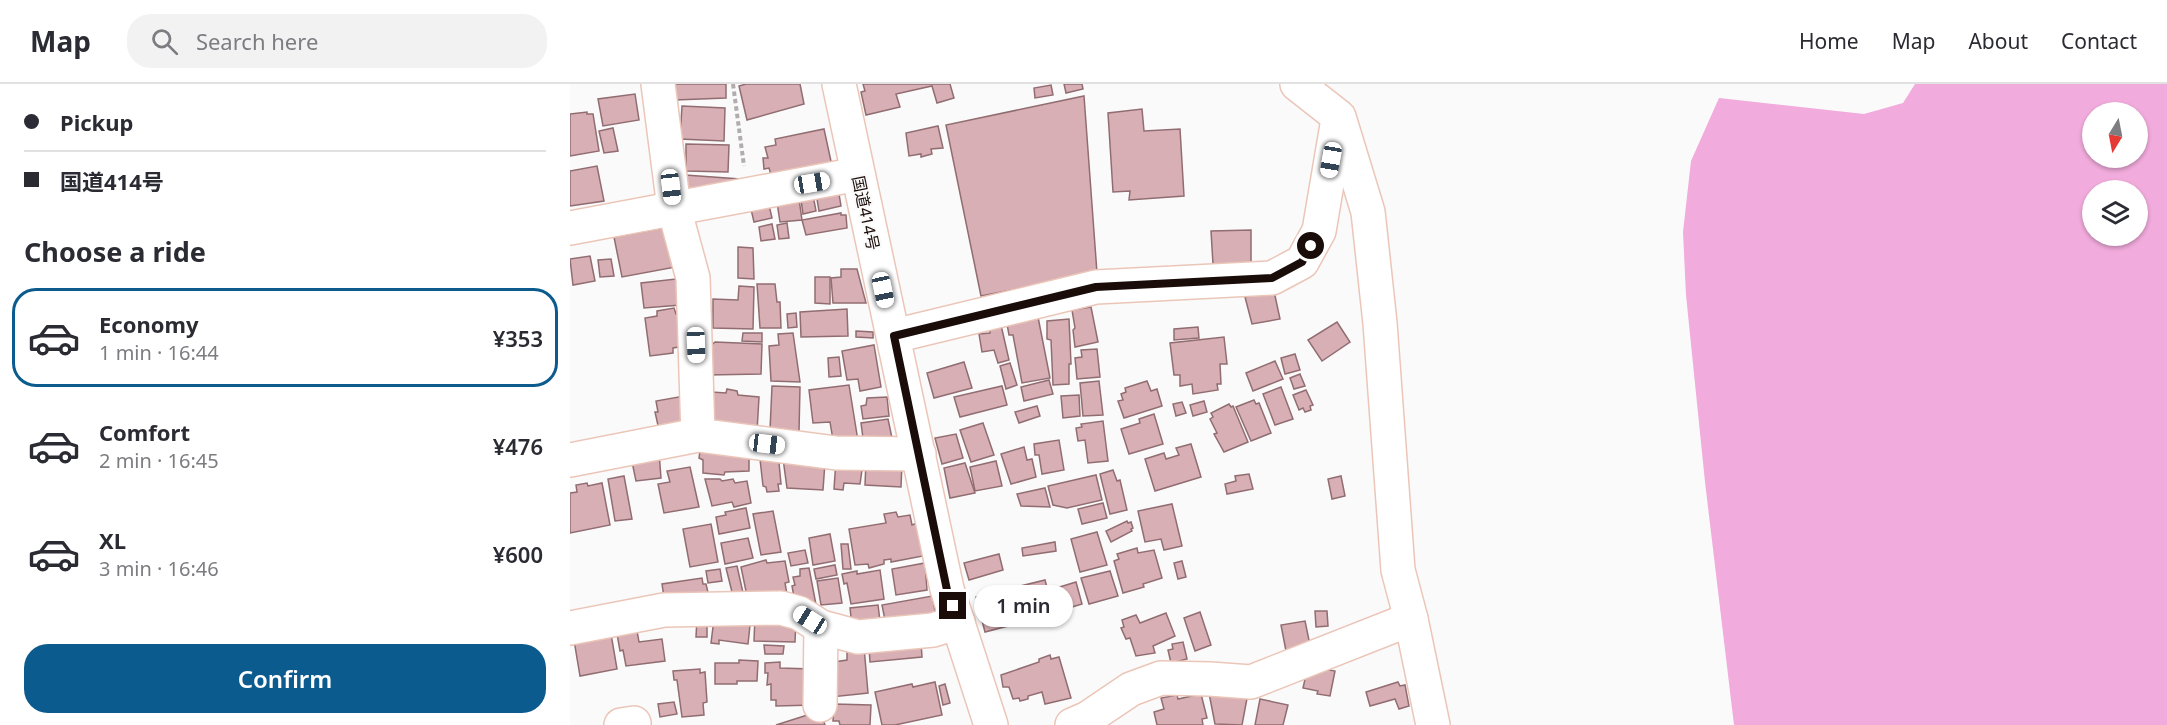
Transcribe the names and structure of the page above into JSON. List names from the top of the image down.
{
  "streets": {
    "main road": ["国道414号"]
  },
  "north": "bottom",
  "page": {
    "header": "Map",
    "search": "Search here",
    "nav": [
      "Home",
      "Map",
      "About",
      "Contact"
    ],
    "banner": ["Pickup", "国道414号"],
    "heading": "Choose a ride",
    "list": [
      {
        "name": "Economy",
        "note": "1 min · 16:44",
        "value": "¥353"
      },
      {
        "name": "Comfort",
        "note": "2 min · 16:45",
        "value": "¥476"
      },
      {
        "name": "XL",
        "note": "3 min · 16:46",
        "value": "¥600"
      }
    ],
    "bubble": "1 min",
    "buttons": "Confirm"
  }
}
